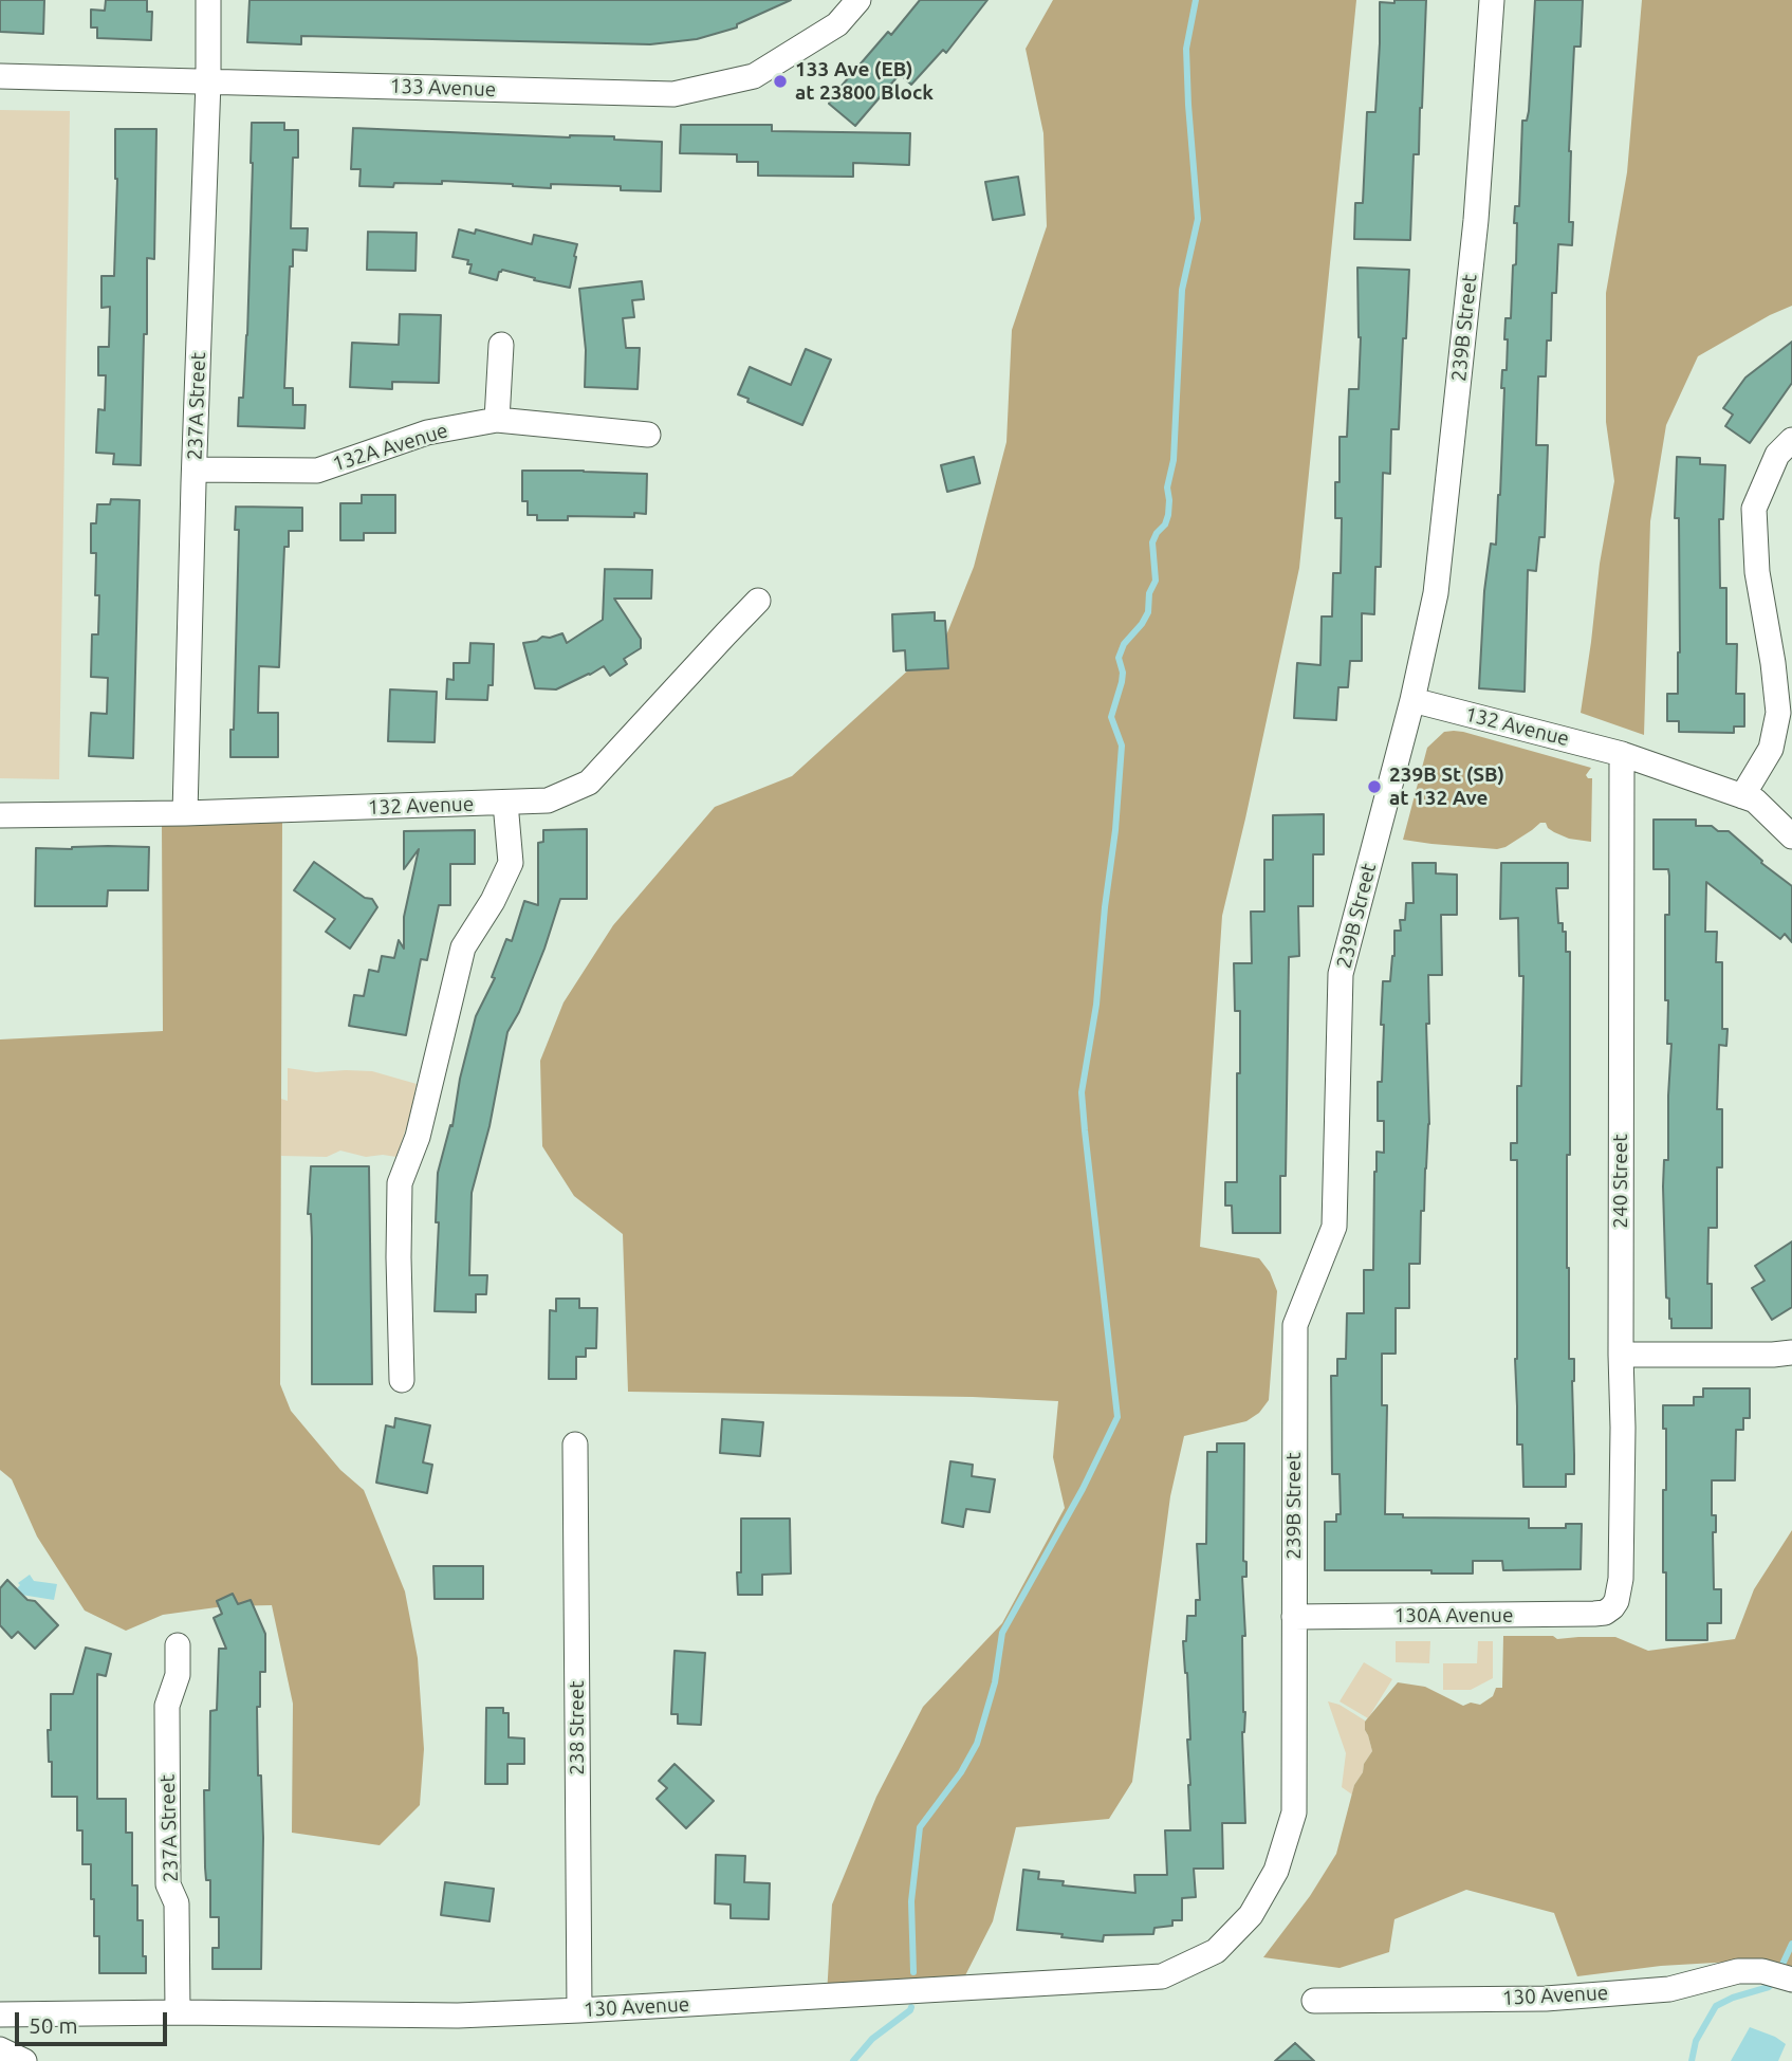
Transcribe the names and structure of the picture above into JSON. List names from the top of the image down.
{
  "streets": {
    "street": [
      "133 Avenue",
      "239B Street",
      "237A Street",
      "132A Avenue",
      "132 Avenue",
      "240 Street",
      "130A Avenue",
      "238 Street",
      "130 Avenue"
    ]
  },
  "crossings": [
    ["133 Avenue", "237A Street"],
    ["239B Street", "132 Avenue"],
    ["239B Street", "130A Avenue"],
    ["239B Street", "130 Avenue"],
    ["237A Street", "132A Avenue"],
    ["237A Street", "132 Avenue"],
    ["237A Street", "130 Avenue"],
    ["132 Avenue", "240 Street"],
    ["240 Street", "130A Avenue"],
    ["238 Street", "130 Avenue"]
  ],
  "places": ["133 Ave (EB) at 23800 Block", "239B St (SB) at 132 Ave"],
  "scale_bar": "50 m"
}
